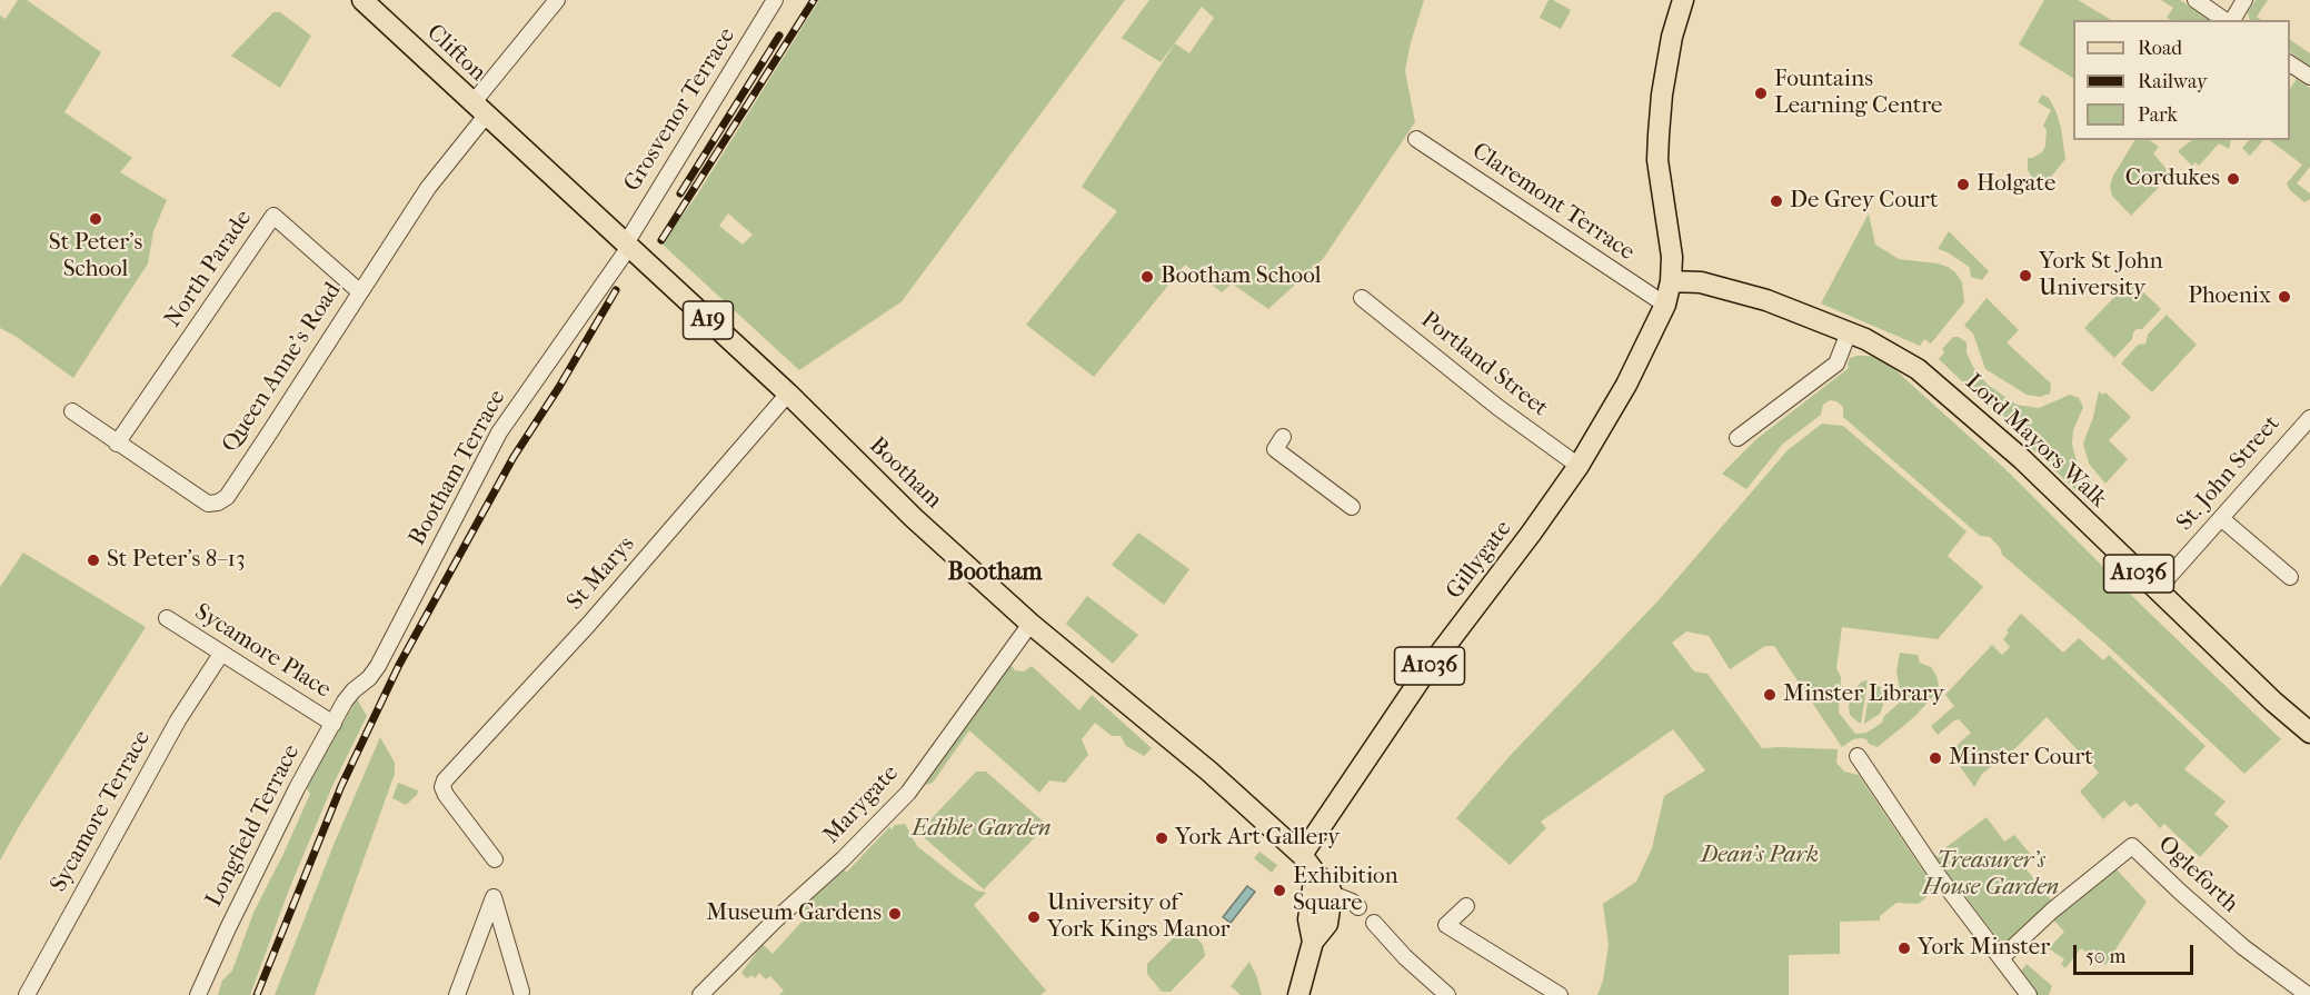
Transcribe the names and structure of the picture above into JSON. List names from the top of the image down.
{
  "streets": {
    "main road": [
      "Clifton",
      "A19",
      "Lord Mayors Walk",
      "Bootham",
      "Gillygate",
      "A1036"
    ],
    "street": [
      "Grosvenor Terrace",
      "Claremont Terrace",
      "North Parade",
      "Portland Street",
      "Queen Anne's Road",
      "Bootham Terrace",
      "St. John Street",
      "St Marys",
      "Sycamore Place",
      "Marygate",
      "Sycamore Terrace",
      "Longfield Terrace",
      "Ogleforth"
    ]
  },
  "crossings": [
    ["Clifton", "Queen Anne's Road"],
    ["Clifton", "Bootham"],
    ["Grosvenor Terrace", "Bootham Terrace"],
    ["Grosvenor Terrace", "Bootham"],
    ["Claremont Terrace", "Gillygate"],
    ["North Parade", "Queen Anne's Road"],
    ["Portland Street", "Gillygate"],
    ["Queen Anne's Road", "Bootham"],
    ["Lord Mayors Walk", "St. John Street"],
    ["Lord Mayors Walk", "Gillygate"],
    ["Bootham Terrace", "Bootham"],
    ["Bootham Terrace", "Longfield Terrace"],
    ["Bootham", "Gillygate"],
    ["Bootham", "St Marys"],
    ["Bootham", "Marygate"],
    ["Sycamore Place", "Sycamore Terrace"],
    ["Sycamore Place", "Longfield Terrace"]
  ],
  "districts": ["Bootham"],
  "parks": ["Edible Garden", "Dean's Park", "Treasurer's House Garden"],
  "places": [
    "Fountains Learning Centre",
    "Cordukes",
    "Holgate",
    "De Grey Court",
    "St Peter's School",
    "York St John University",
    "Bootham School",
    "Phoenix",
    "St Peter's 8–13",
    "Minster Library",
    "Minster Court",
    "York Art Gallery",
    "Exhibition Square",
    "Museum Gardens",
    "University of York Kings Manor",
    "York Minster"
  ],
  "legend": ["Road", "Railway", "Park"],
  "scale_bar": "50 m"
}
